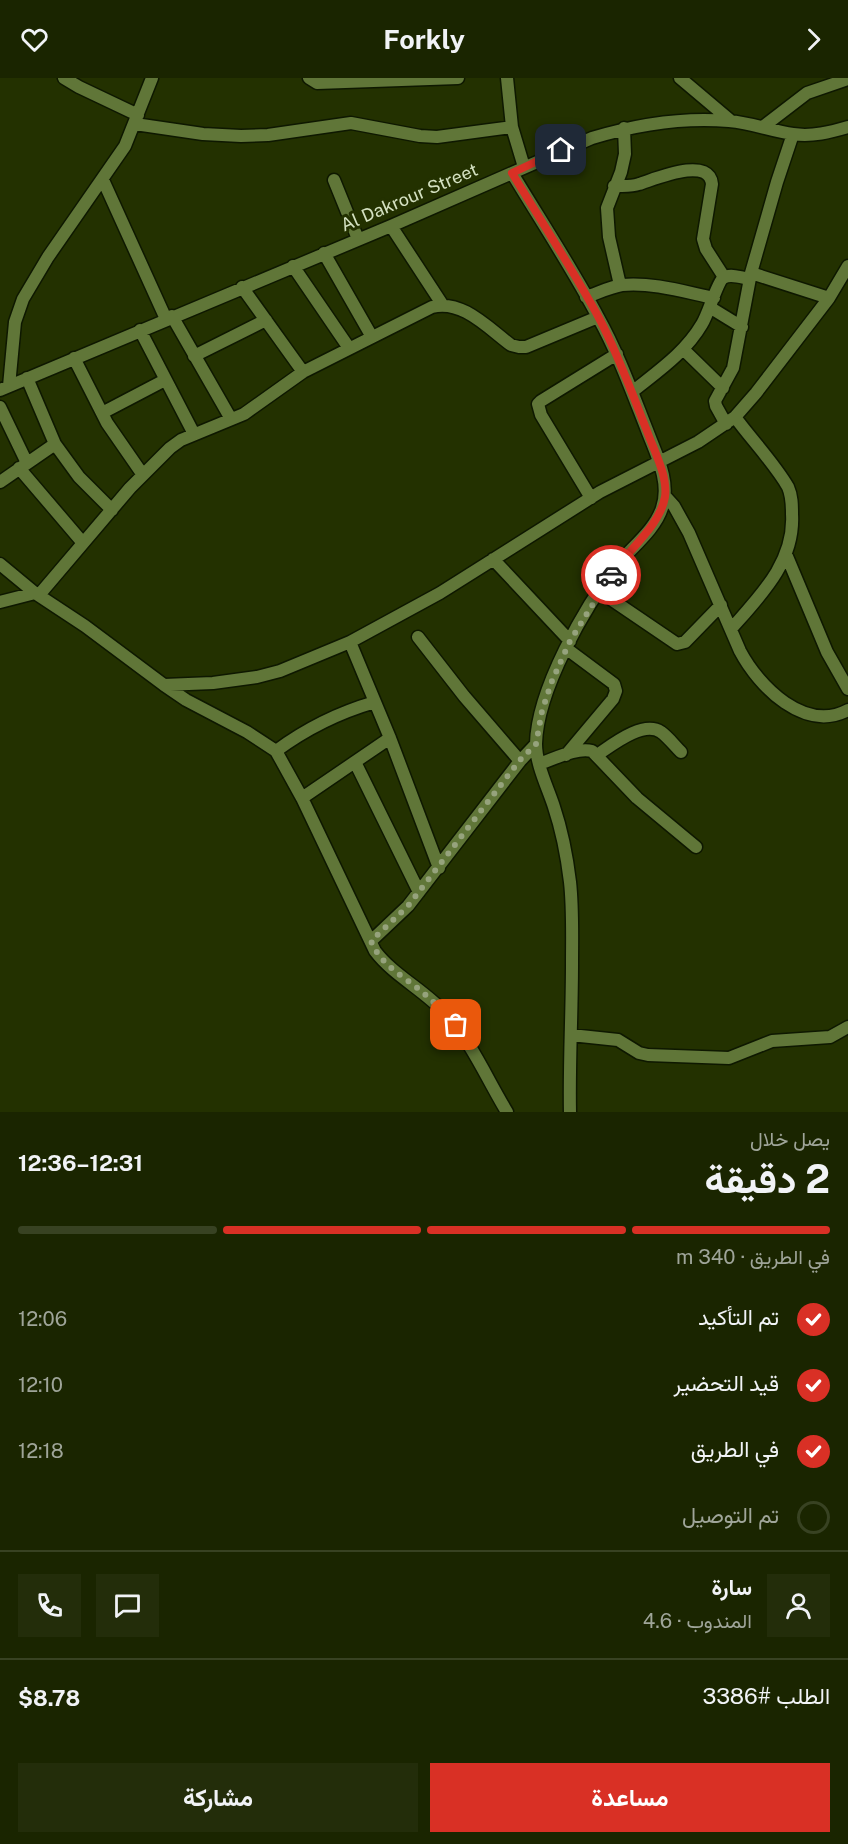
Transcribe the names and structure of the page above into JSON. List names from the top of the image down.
{
  "streets": {
    "street": ["Al Dakrour Street"]
  },
  "page": {
    "header": "Forkly",
    "heading": ["2 دقيقة", "يصل خلال", "12:31–12:36"],
    "panel": [
      "سارة",
      "المندوب · 4.6",
      "الطلب #3386",
      "$8.78"
    ],
    "bar": "في الطريق · 340 m",
    "list": [
      ["تم التأكيد", "12:06"],
      ["قيد التحضير", "12:10"],
      ["في الطريق", "12:18"],
      "تم التوصيل"
    ],
    "buttons": ["مساعدة", "مشاركة"]
  }
}
